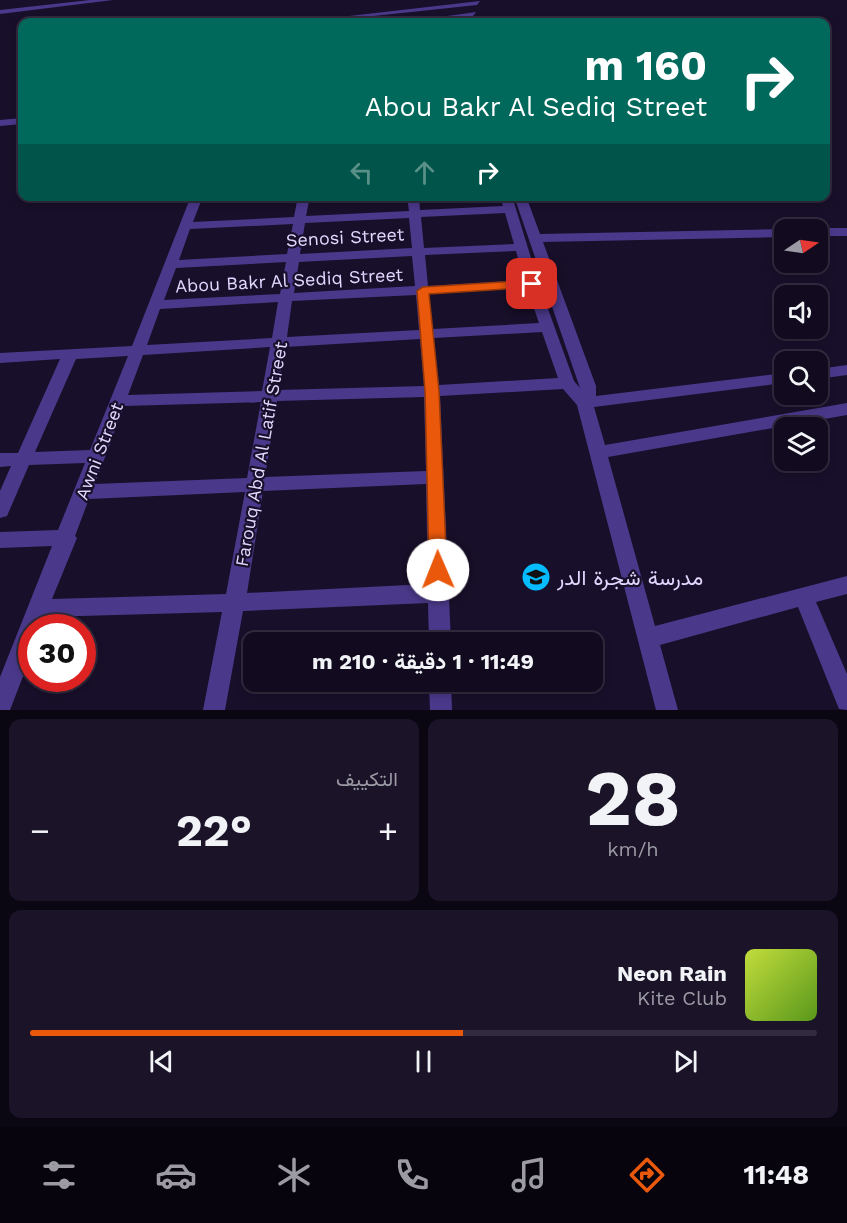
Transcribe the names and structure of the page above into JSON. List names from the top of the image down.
{
  "streets": {
    "street": [
      "Senosi Street",
      "Abou Bakr Al Sediq Street",
      "Awni Street",
      "Farouq Abd Al Latif Street"
    ]
  },
  "crossings": [
    ["Senosi Street", "Awni Street"],
    ["Senosi Street", "Farouq Abd Al Latif Street"],
    ["Abou Bakr Al Sediq Street", "Awni Street"],
    ["Abou Bakr Al Sediq Street", "Farouq Abd Al Latif Street"]
  ],
  "places": {
    "school or university": ["مدرسة شجرة الدر"]
  },
  "north": "right",
  "page": {
    "turn": ["160 m", "Abou Bakr Al Sediq Street"],
    "limit": "30",
    "trip": "11:49 · 1 دقيقة · 210 m",
    "tile": [
      ["28", "km/h"],
      "التكييف"
    ],
    "heat": ["−", "22°", "+"],
    "song": ["Neon Rain", "Kite Club"],
    "tabs": "11:48"
  }
}
